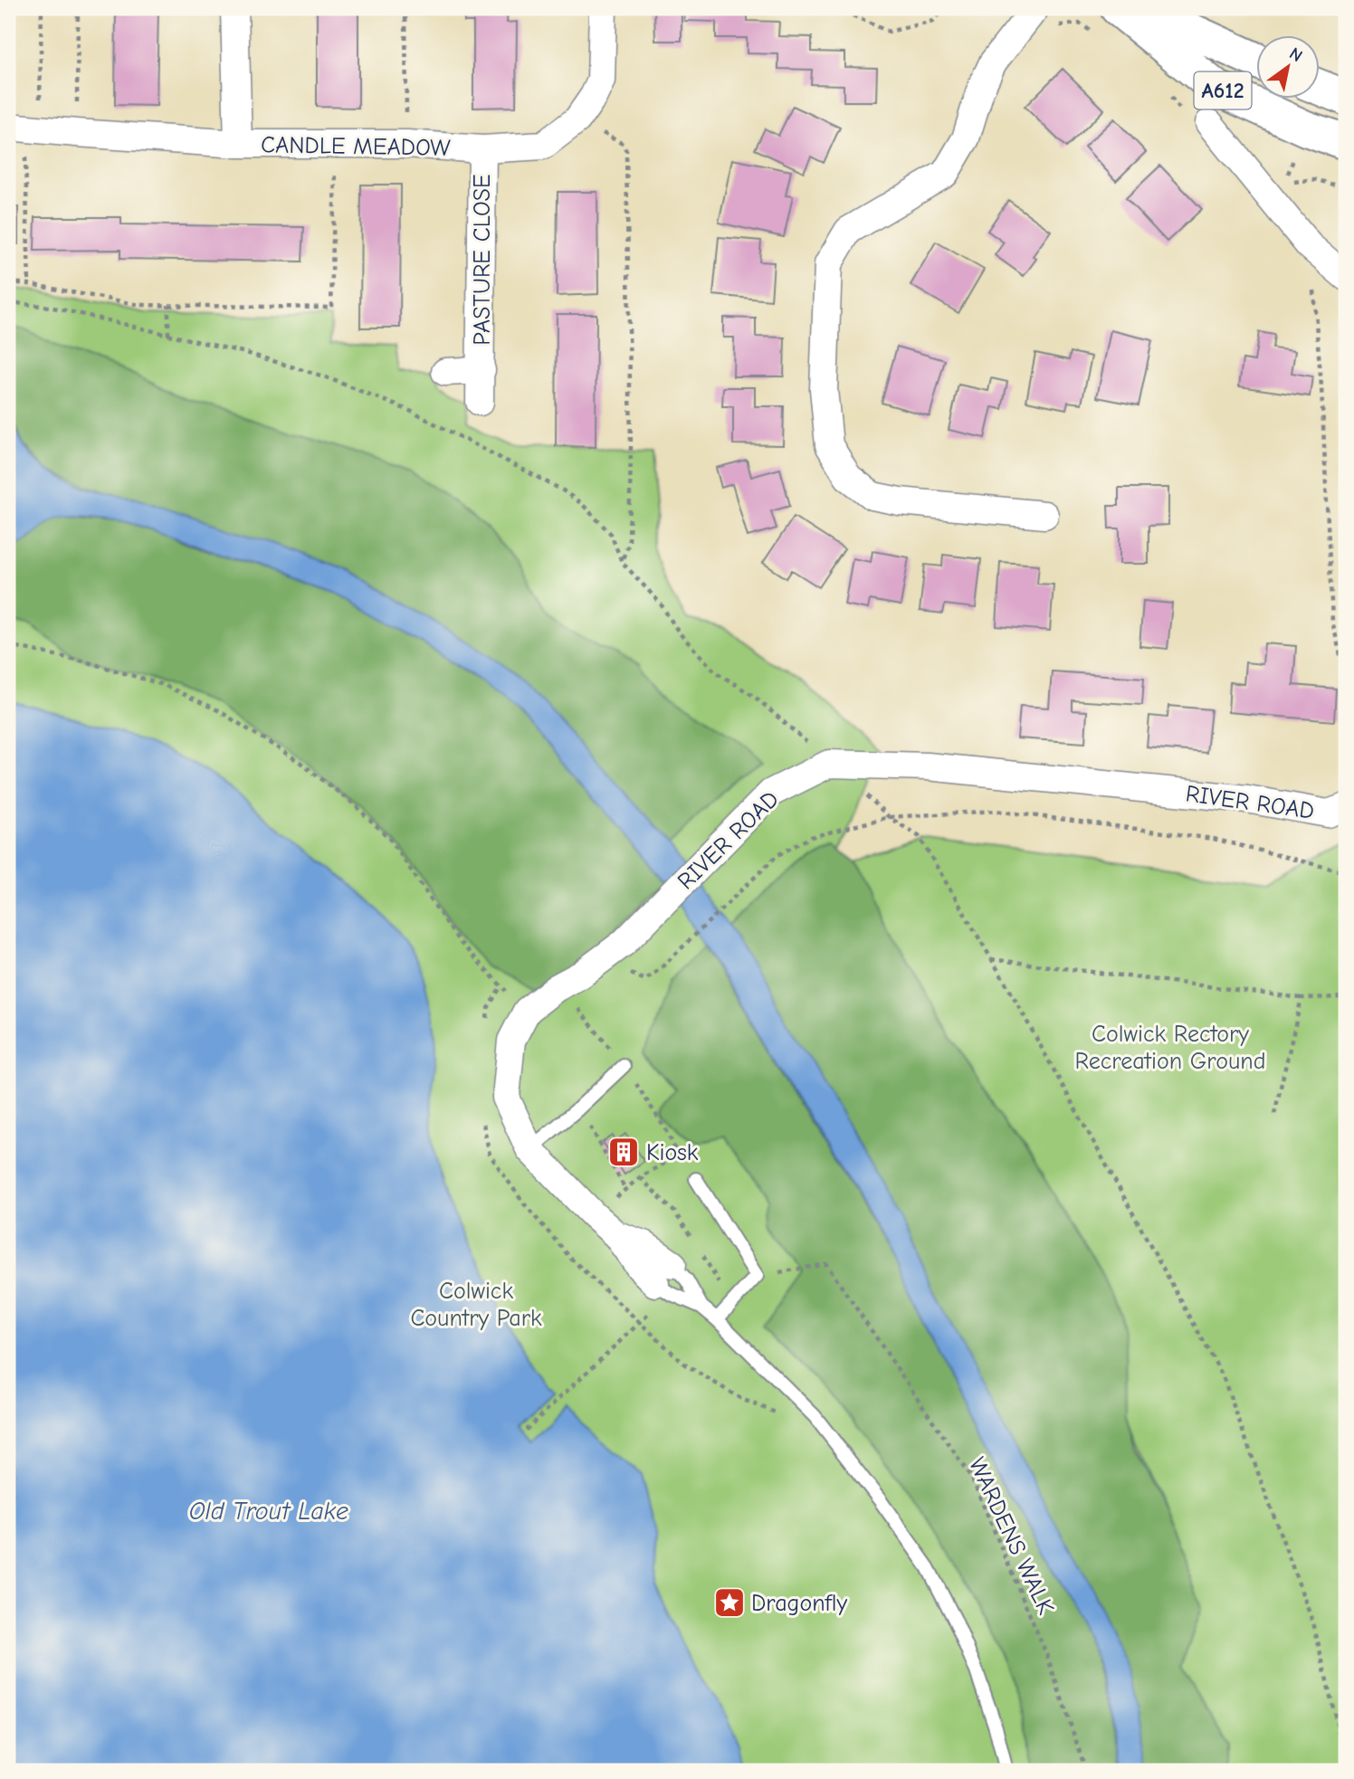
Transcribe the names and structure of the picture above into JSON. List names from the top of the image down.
{
  "streets": {
    "main road": ["A612"],
    "street": ["CANDLE MEADOW", "PASTURE CLOSE", "RIVER ROAD"],
    "path": ["WARDENS WALK"]
  },
  "crossings": [
    ["CANDLE MEADOW", "PASTURE CLOSE"]
  ],
  "water": ["Old Trout Lake"],
  "parks": ["Colwick Rectory Recreation Ground", "Colwick Country Park"],
  "places": {
    "building": ["Kiosk"],
    "place": ["Dragonfly"]
  },
  "north": "top right"
}
